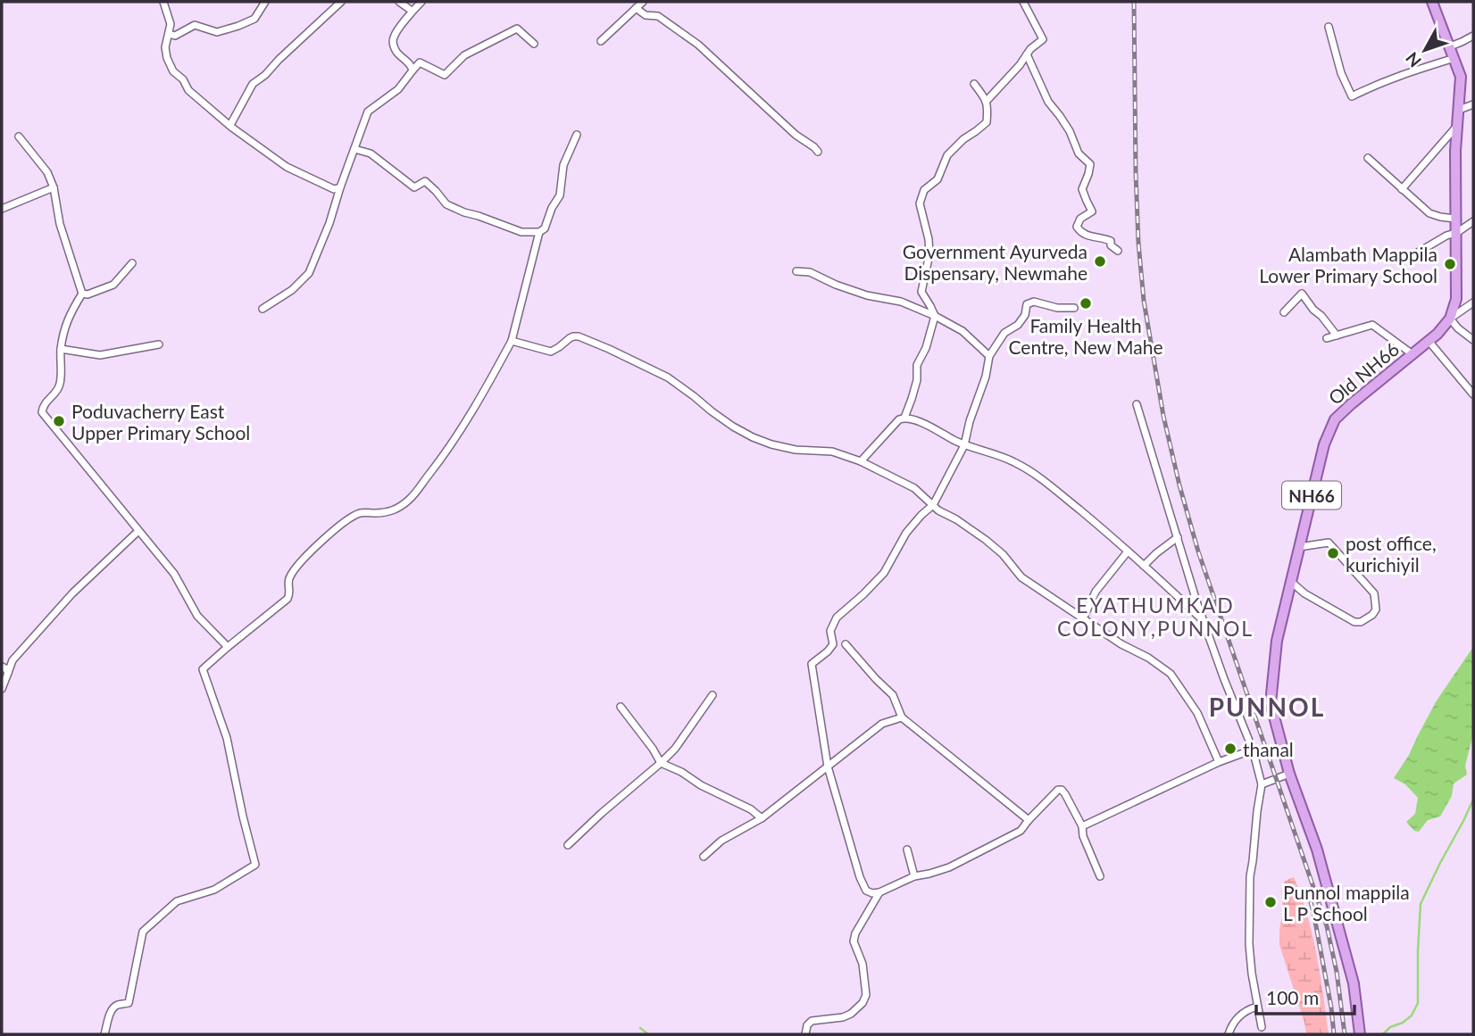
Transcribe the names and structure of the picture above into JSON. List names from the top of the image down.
{
  "streets": {
    "main road": ["Old NH66", "NH66"]
  },
  "districts": ["EYATHUMKAD COLONY,PUNNOL", "PUNNOL"],
  "places": [
    "Government Ayurveda Dispensary, Newmahe",
    "Alambath Mappila Lower Primary School",
    "Family Health Centre, New Mahe",
    "Poduvacherry East Upper Primary School",
    "post office, kurichiyil",
    "thanal",
    "Punnol mappila L P School"
  ],
  "scale_bar": "100 m",
  "north": "bottom left"
}
